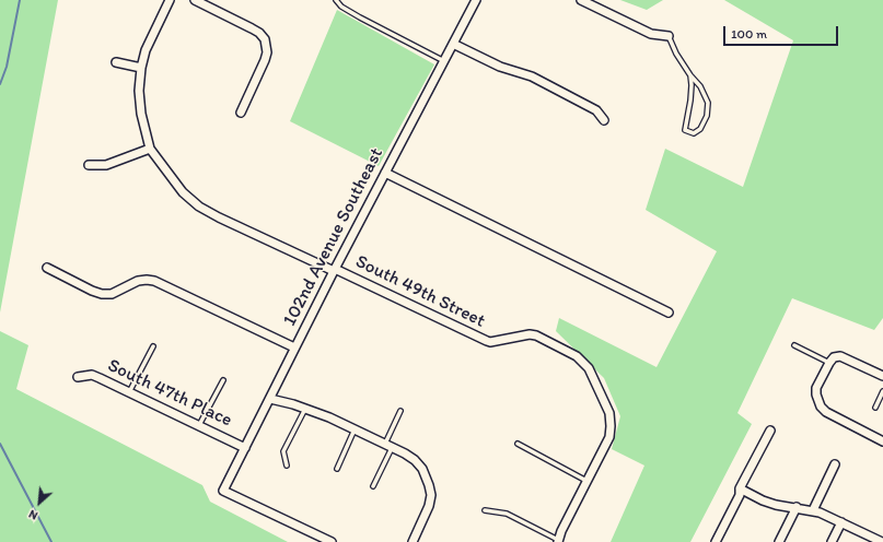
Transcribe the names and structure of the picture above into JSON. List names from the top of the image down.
{
  "streets": {
    "street": ["102nd Avenue Southeast", "South 49th Street", "South 47th Place"]
  },
  "crossings": [
    ["102nd Avenue Southeast", "South 49th Street"],
    ["102nd Avenue Southeast", "South 47th Place"]
  ],
  "scale_bar": "100 m",
  "north": "bottom left"
}
